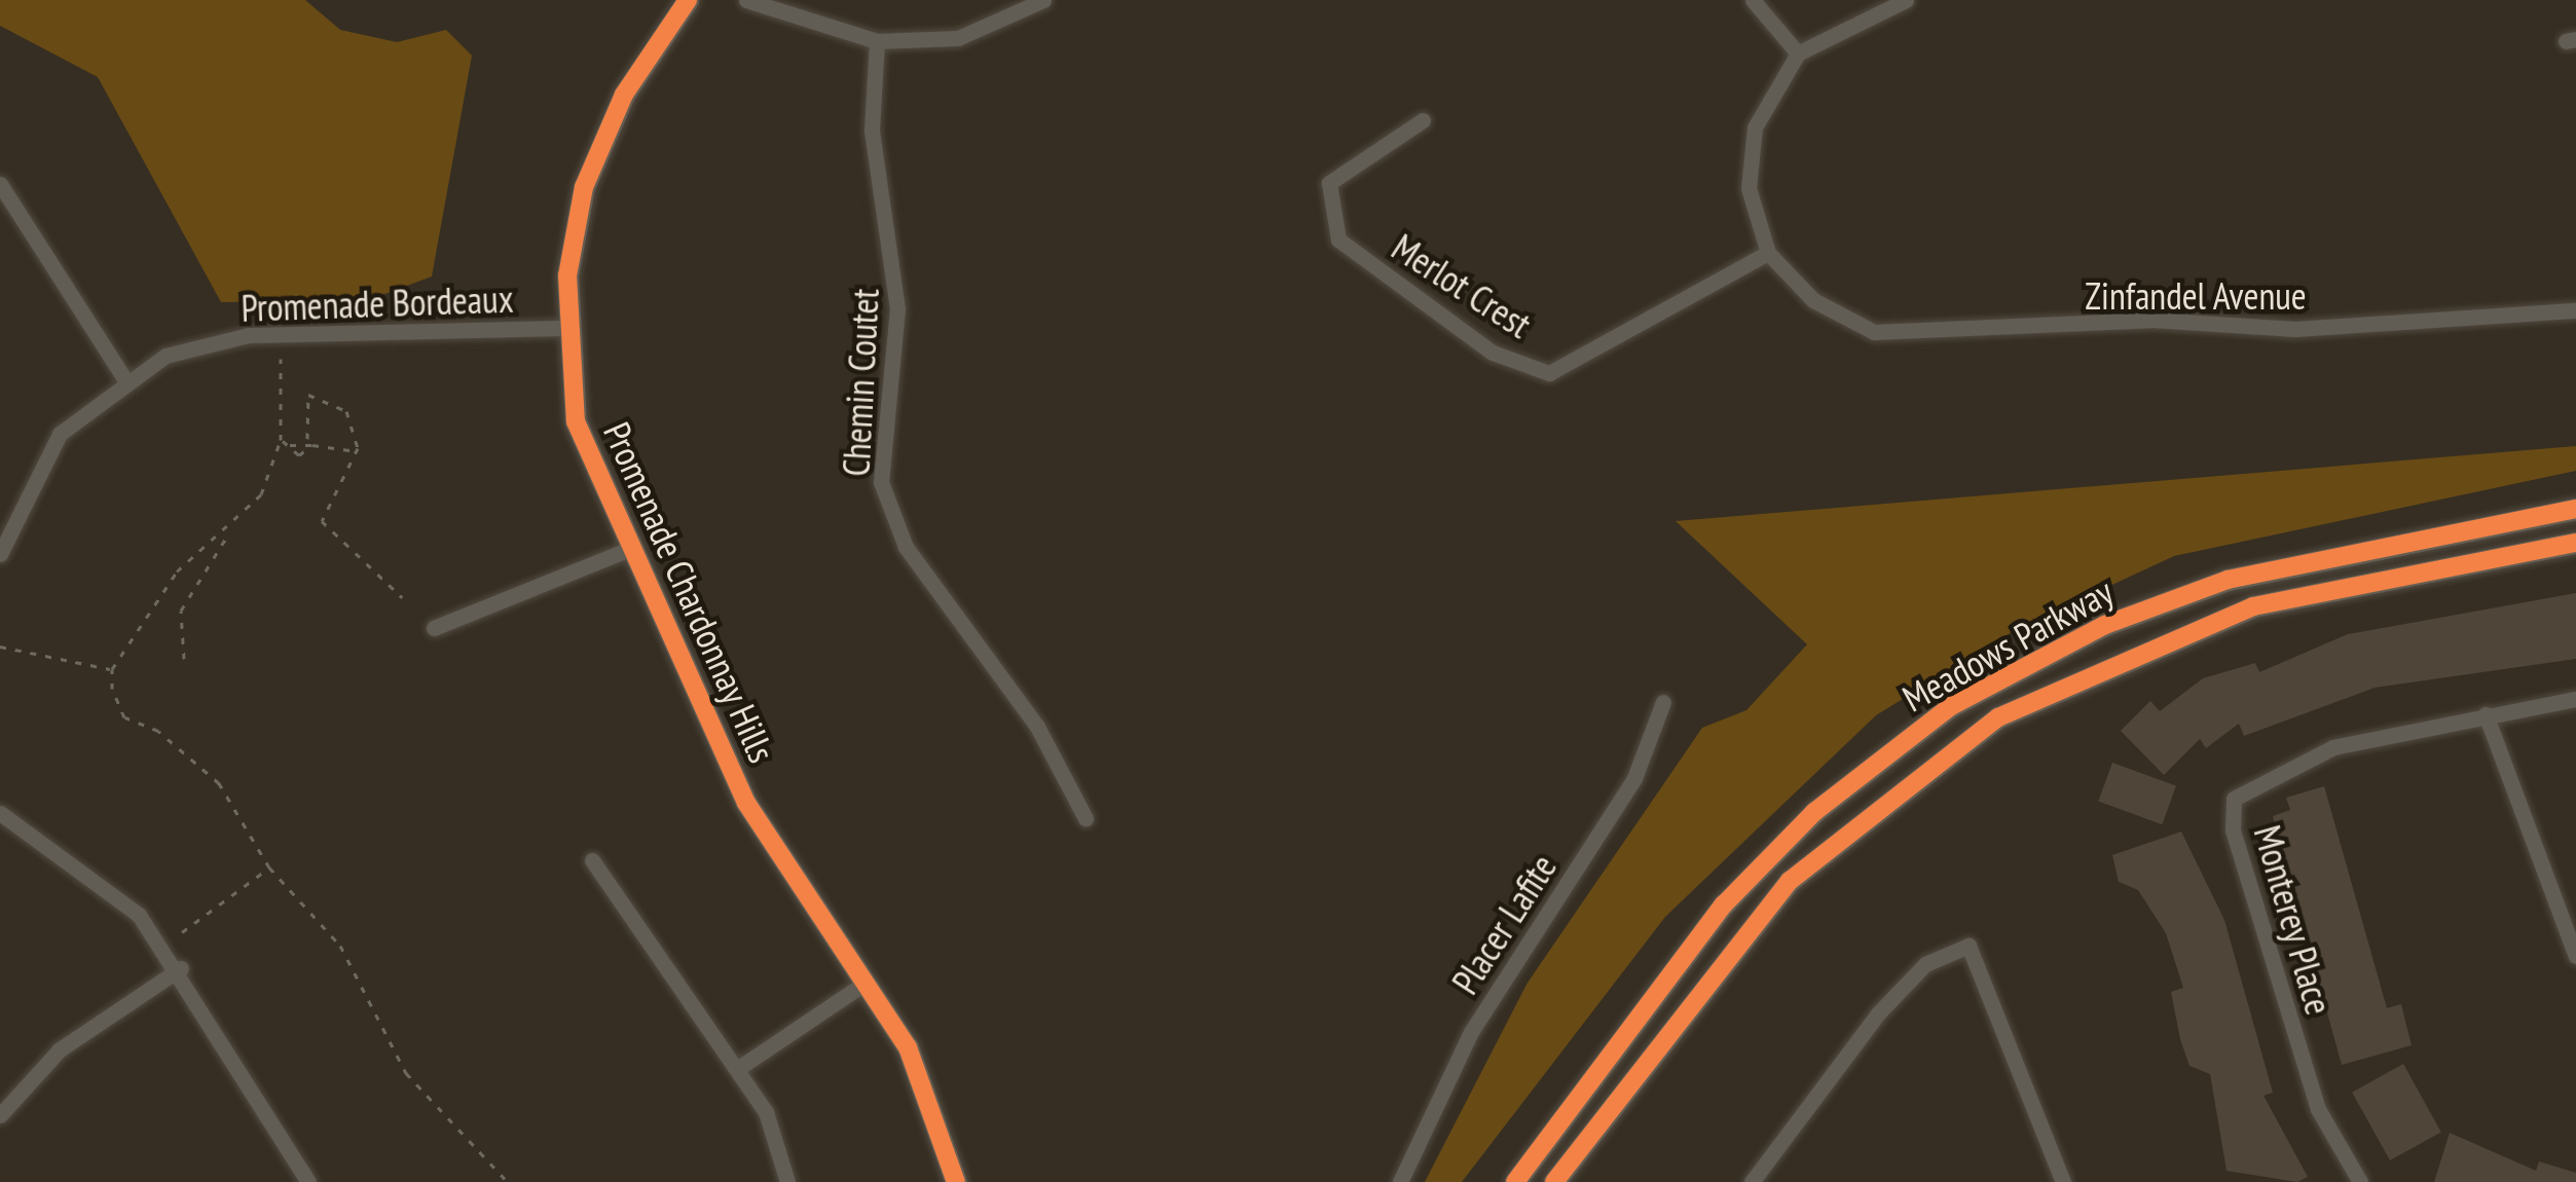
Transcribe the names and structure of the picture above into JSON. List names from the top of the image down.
{
  "streets": {
    "main road": ["Promenade Chardonnay Hills", "Meadows Parkway"],
    "street": [
      "Merlot Crest",
      "Zinfandel Avenue",
      "Promenade Bordeaux",
      "Chemin Coutet",
      "Monterey Place",
      "Placer Lafite"
    ]
  },
  "crossings": [
    ["Merlot Crest", "Zinfandel Avenue"],
    ["Promenade Bordeaux", "Promenade Chardonnay Hills"]
  ]
}
